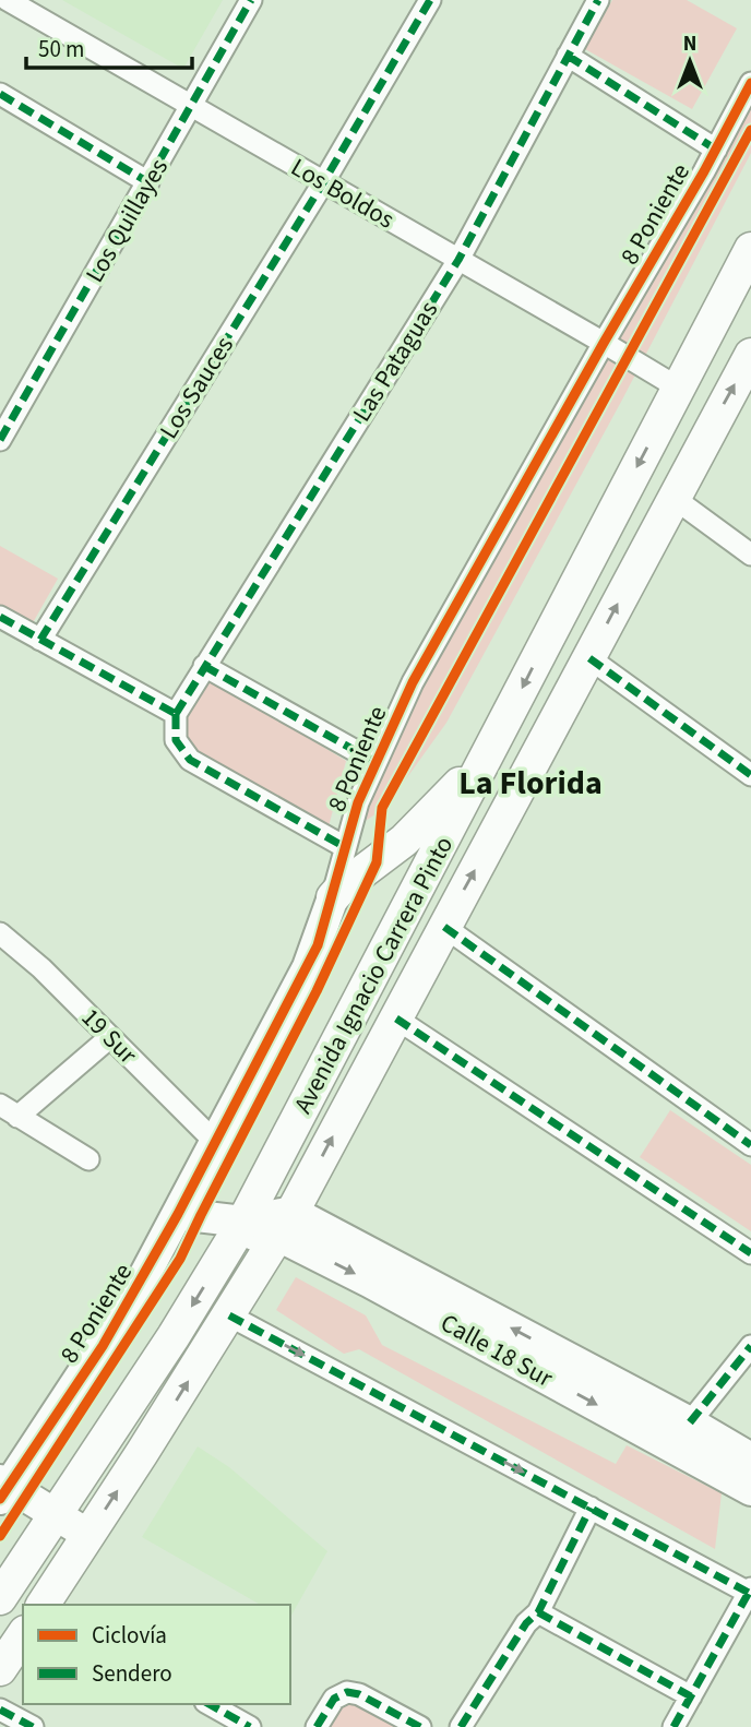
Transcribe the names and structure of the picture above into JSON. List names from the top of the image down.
{
  "streets": {
    "main road": ["8 Poniente", "Avenida Ignacio Carrera Pinto", "Calle 18 Sur"],
    "street": [
      "Los Boldos",
      "Los Quillayes",
      "Las Pataguas",
      "Los Sauces",
      "19 Sur"
    ]
  },
  "crossings": [
    ["Los Boldos", "8 Poniente"],
    ["Los Boldos", "Los Quillayes"],
    ["Los Boldos", "Las Pataguas"],
    ["Los Boldos", "Los Sauces"],
    ["Los Boldos", "Avenida Ignacio Carrera Pinto"],
    ["8 Poniente", "19 Sur"],
    ["8 Poniente", "Calle 18 Sur"],
    ["Avenida Ignacio Carrera Pinto", "Calle 18 Sur"]
  ],
  "districts": ["La Florida"],
  "legend": ["Ciclovía", "Sendero"],
  "scale_bar": "50 m",
  "north": "top"
}
